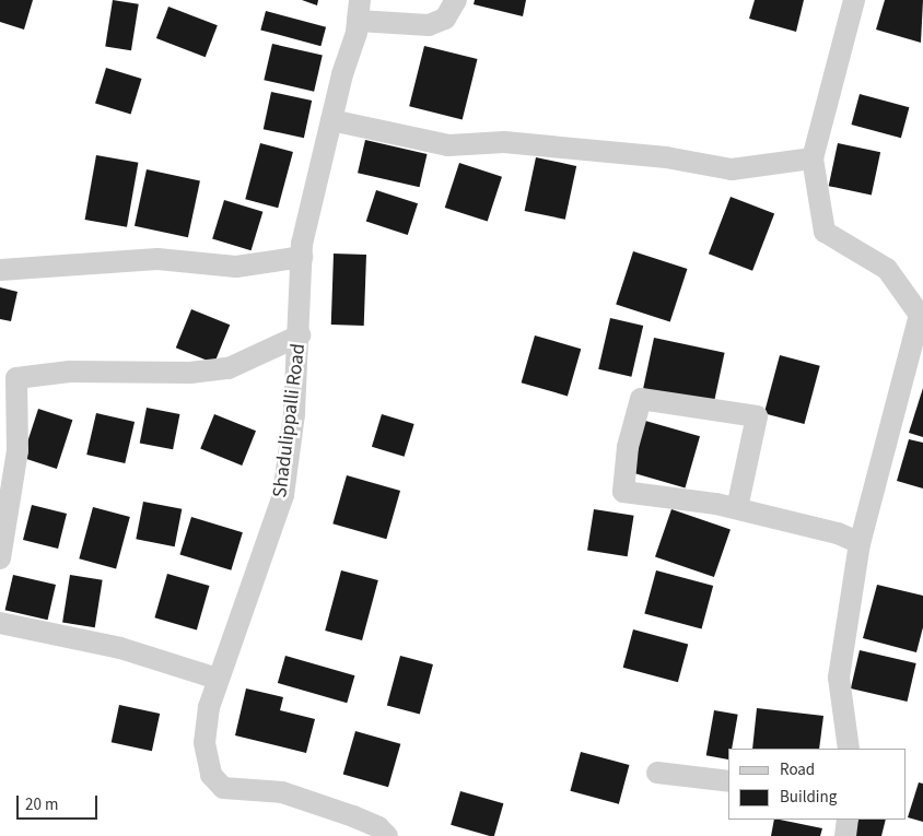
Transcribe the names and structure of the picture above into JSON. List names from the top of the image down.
{
  "streets": {
    "street": ["Shadulippalli Road"]
  },
  "legend": ["Road", "Building"],
  "scale_bar": "20 m"
}
